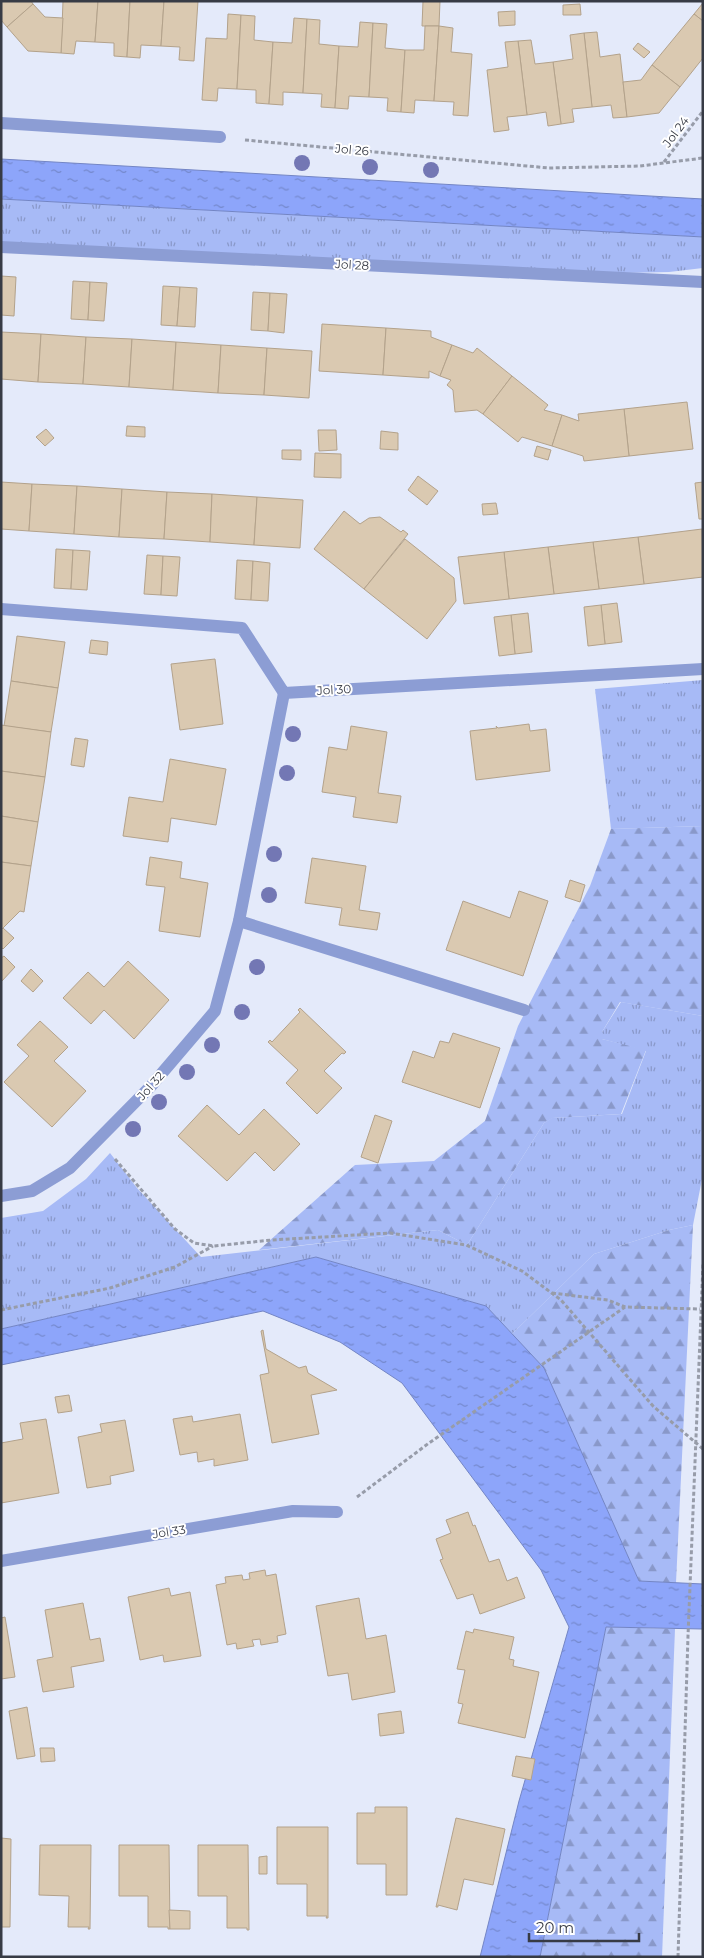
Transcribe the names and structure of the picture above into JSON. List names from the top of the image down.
{
  "streets": {
    "street": [
      "Jol 28",
      "Jol 30",
      "Jol 32",
      "Jol 33"
    ],
    "path": ["Jol 24", "Jol 26"]
  },
  "crossings": [
    ["Jol 24", "Jol 26"],
    ["Jol 30", "Jol 32"]
  ],
  "scale_bar": "20 m"
}
